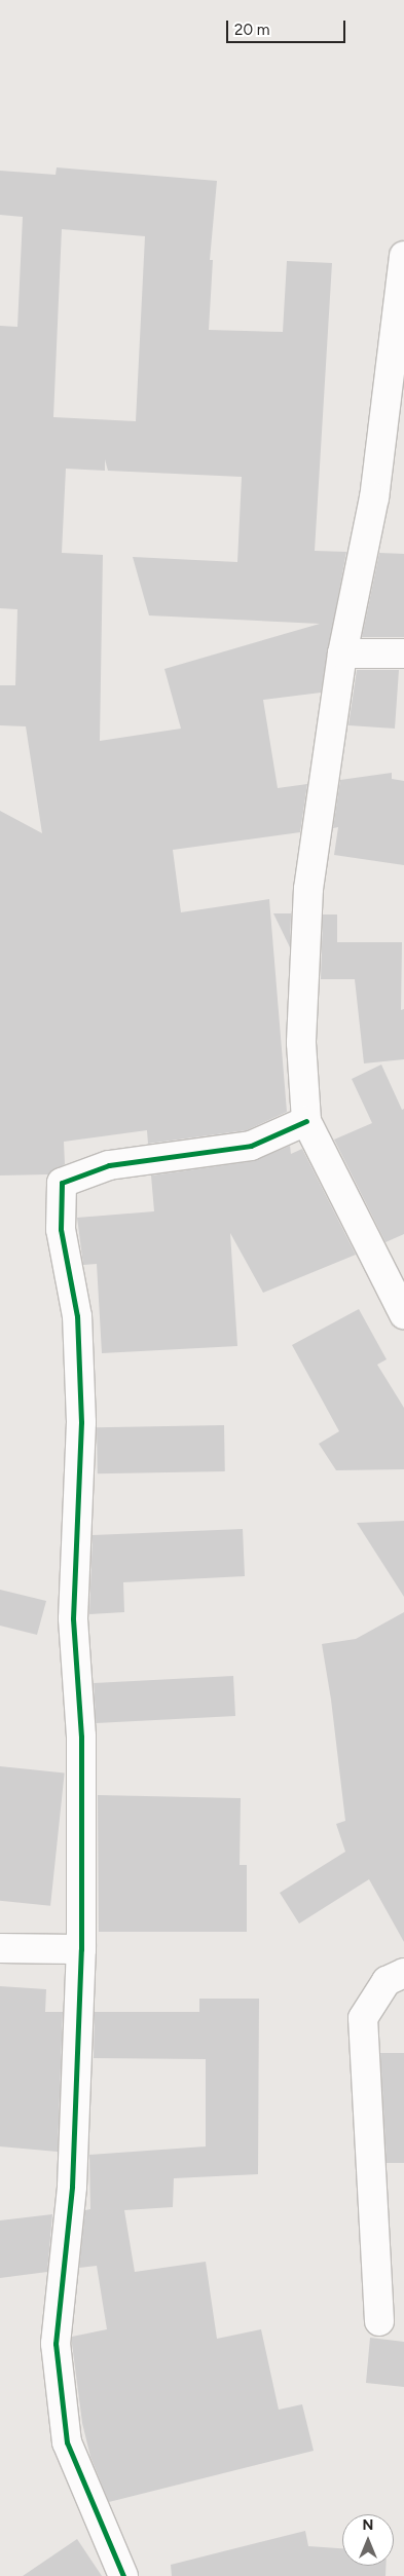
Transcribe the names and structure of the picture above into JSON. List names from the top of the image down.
{
  "scale_bar": "20 m",
  "north": "top"
}
